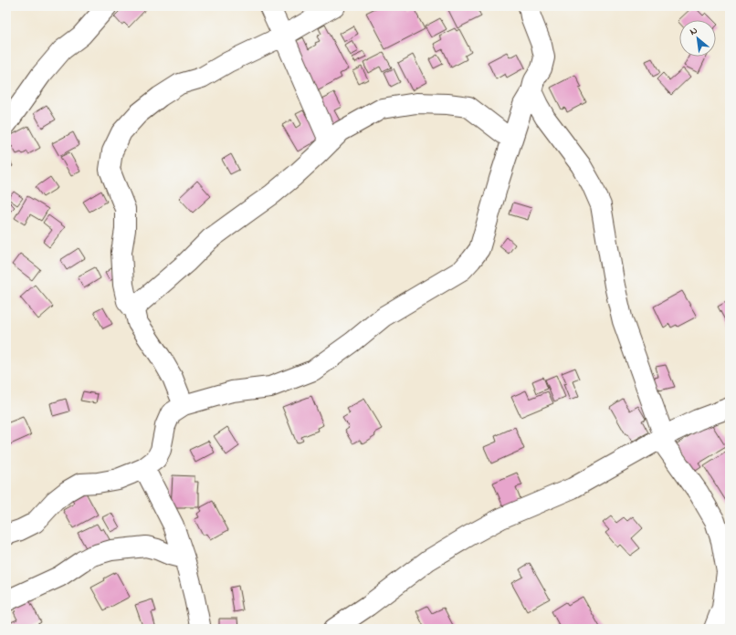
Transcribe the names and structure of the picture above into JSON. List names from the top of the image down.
{
  "north": "top left"
}
